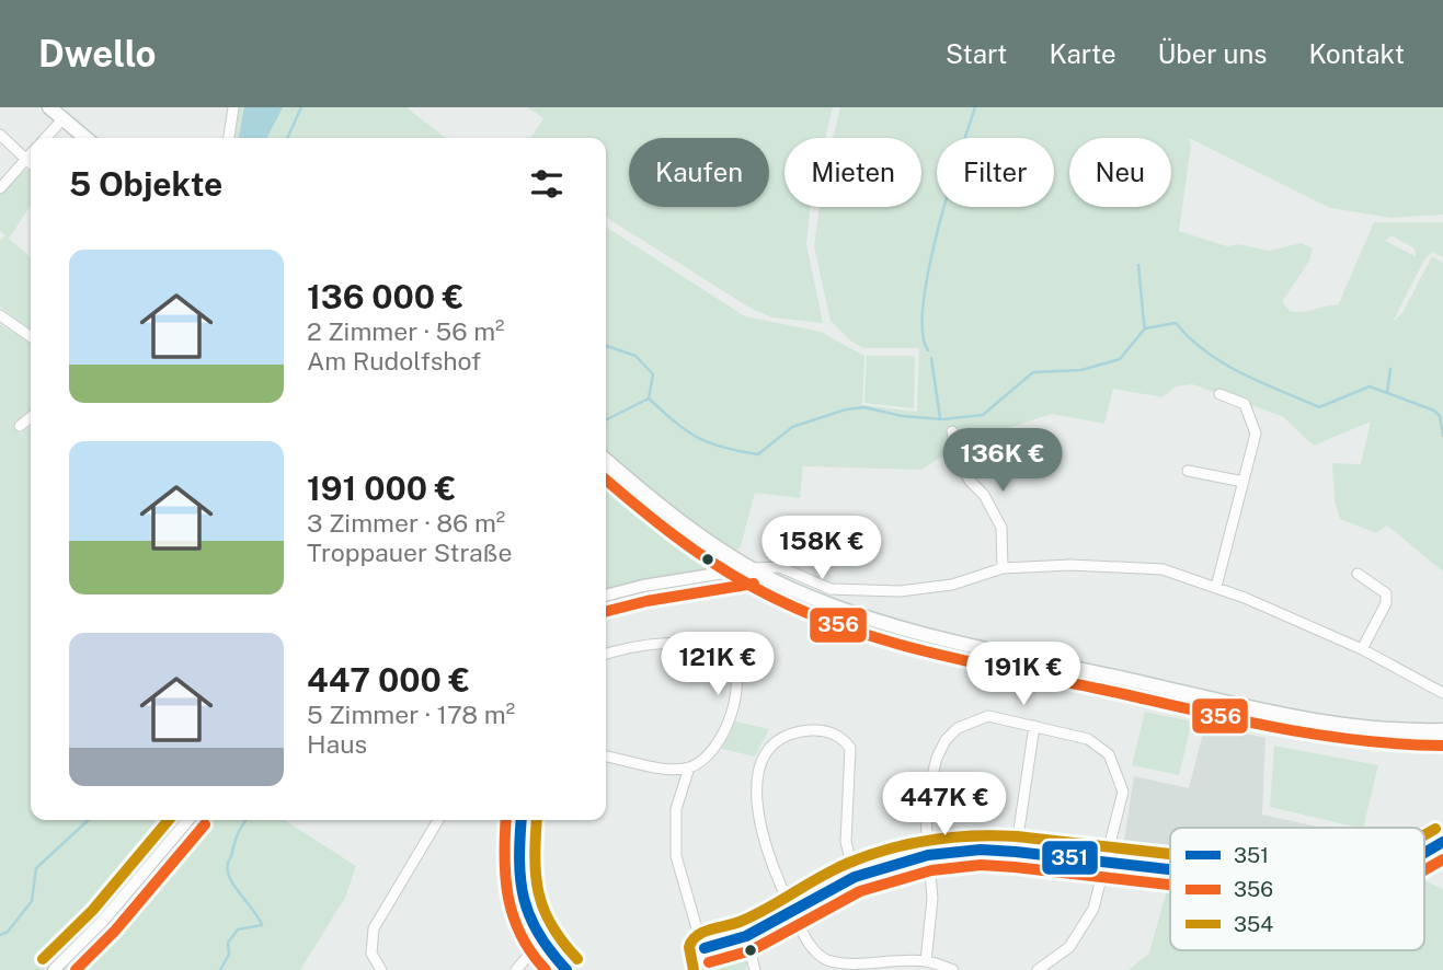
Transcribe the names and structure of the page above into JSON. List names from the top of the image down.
{
  "lines": ["transit line 356", "transit line 351", "transit line 354"],
  "legend": ["351", "356", "354"],
  "page": {
    "header": "Dwello",
    "nav": [
      "Start",
      "Karte",
      "Über uns",
      "Kontakt"
    ],
    "chip": [
      "Kaufen",
      "Mieten",
      "Filter",
      "Neu"
    ],
    "heading": "5 Objekte",
    "list": [
      {
        "name": "136 000 €",
        "note": "2 Zimmer · 56 m² · Am Rudolfshof"
      },
      {
        "name": "191 000 €",
        "note": "3 Zimmer · 86 m² · Troppauer Straße"
      },
      {
        "name": "447 000 €",
        "note": "5 Zimmer · 178 m² · Haus"
      }
    ],
    "price": [
      "136K €",
      "158K €",
      "121K €",
      "191K €",
      "447K €"
    ]
  }
}
